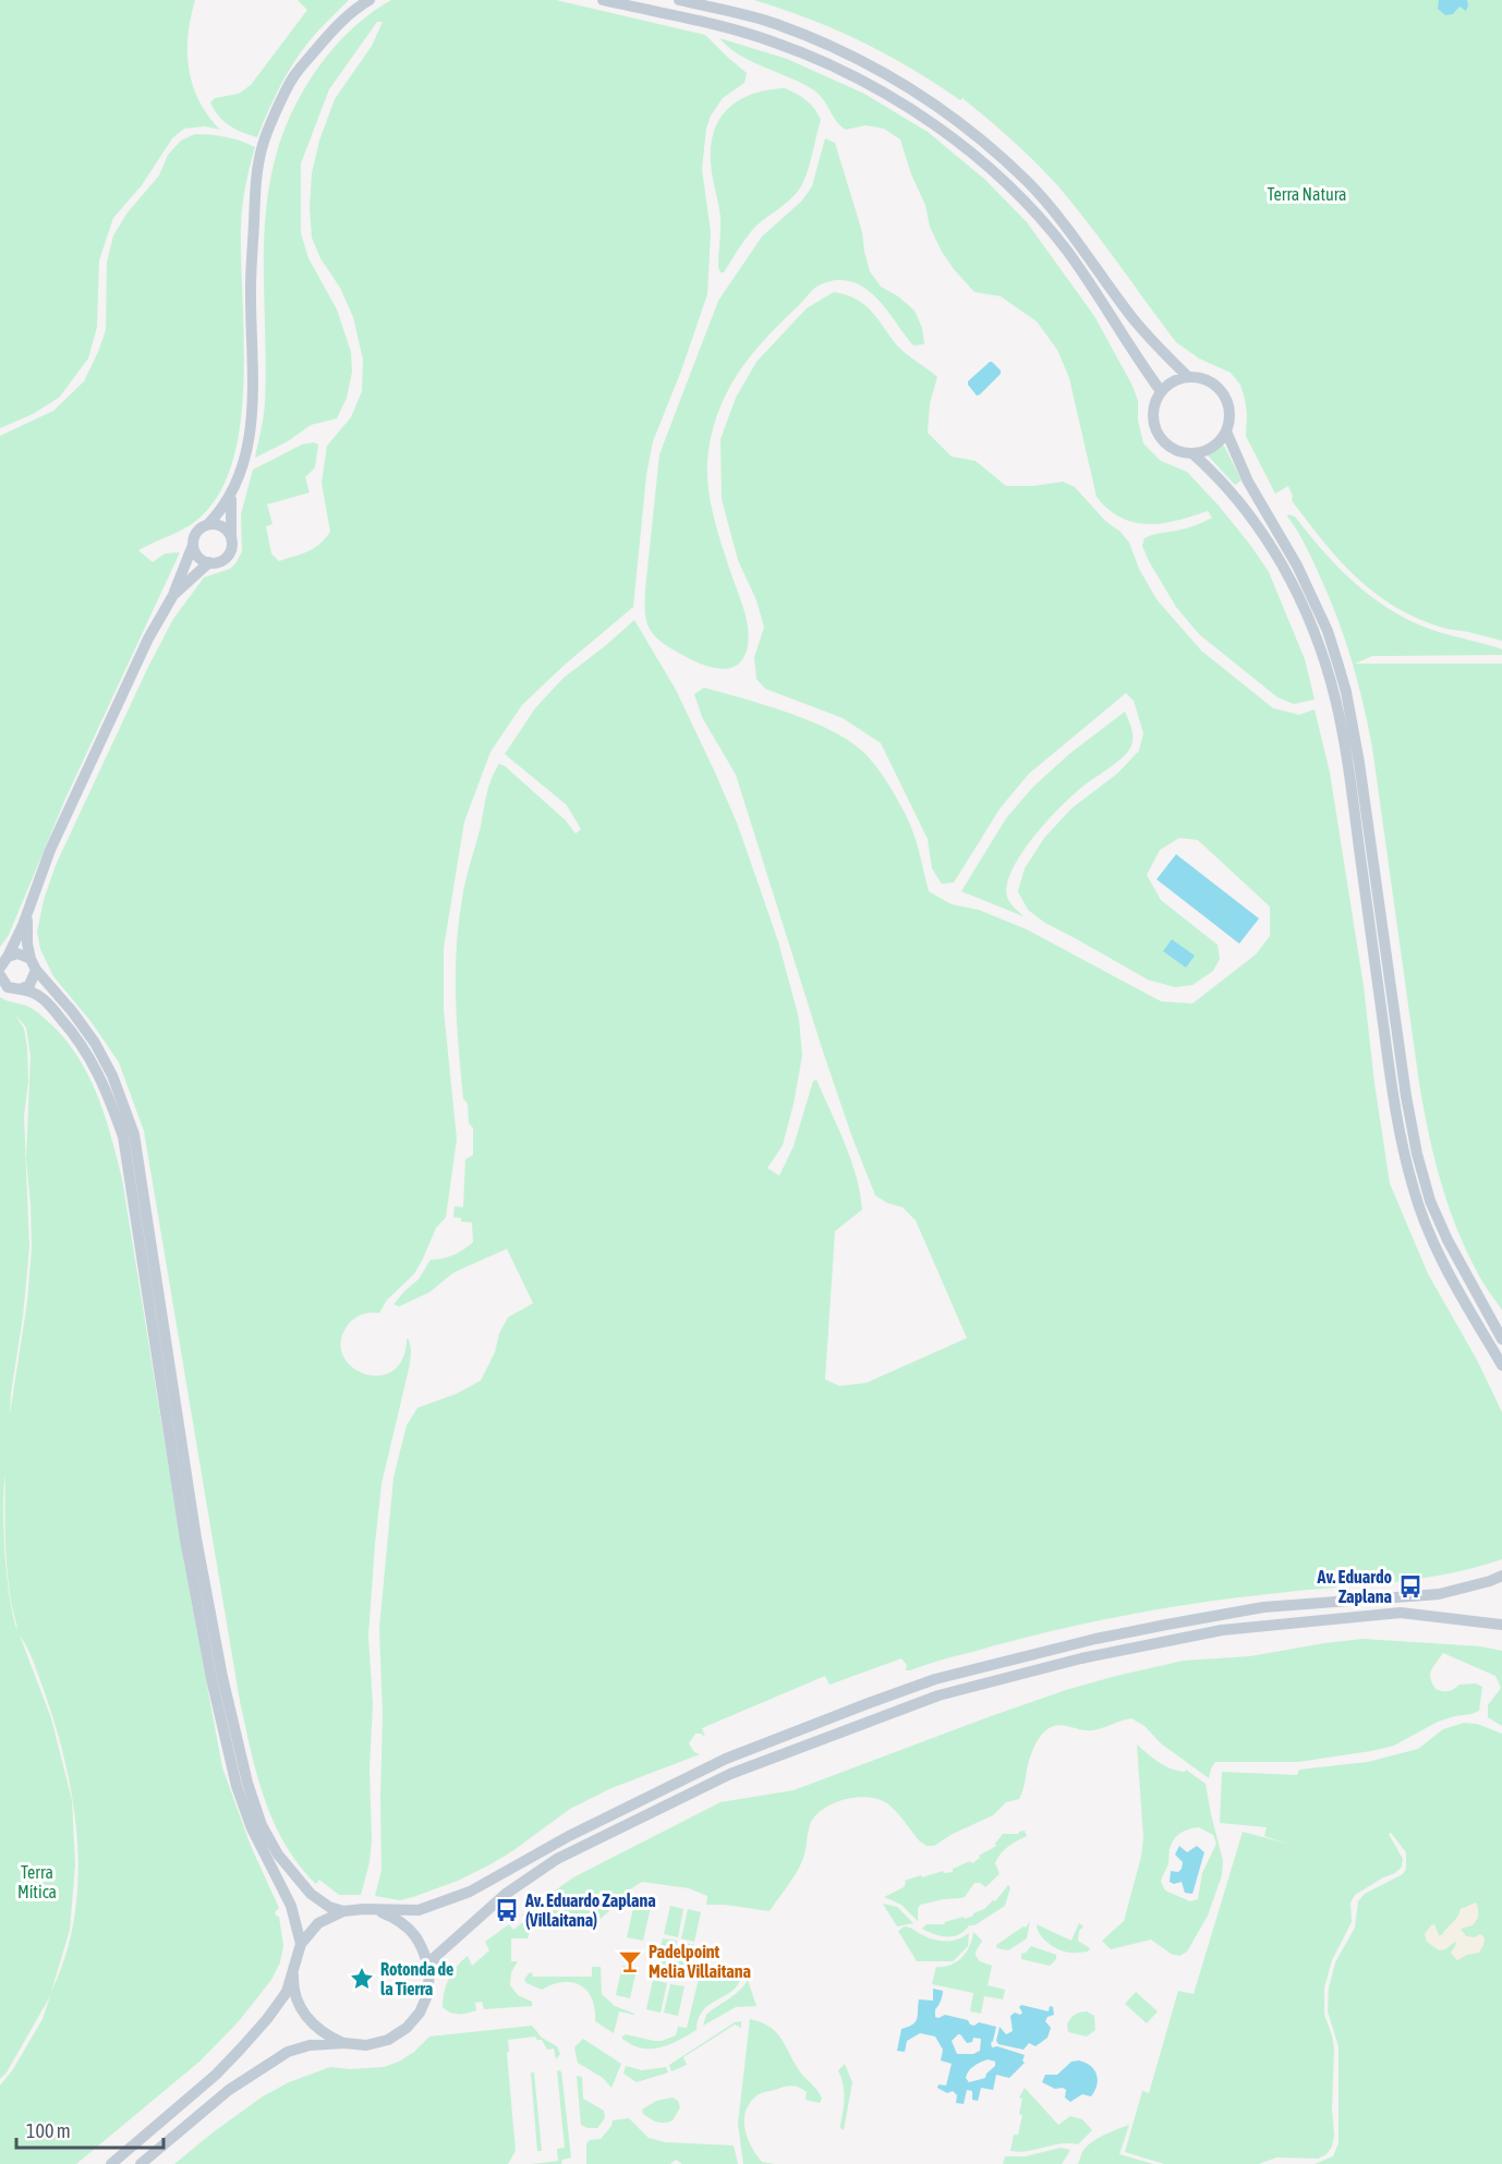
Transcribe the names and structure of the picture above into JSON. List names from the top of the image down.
{
  "parks": ["Terra Natura", "Terra Mítica"],
  "places": {
    "bus stop": ["Av. Eduardo Zaplana", "Av. Eduardo Zaplana (Villaitana)"],
    "bar": ["Padelpoint Melia Villaitana"],
    "place": ["Rotonda de la Tierra"]
  },
  "scale_bar": "100 m"
}
